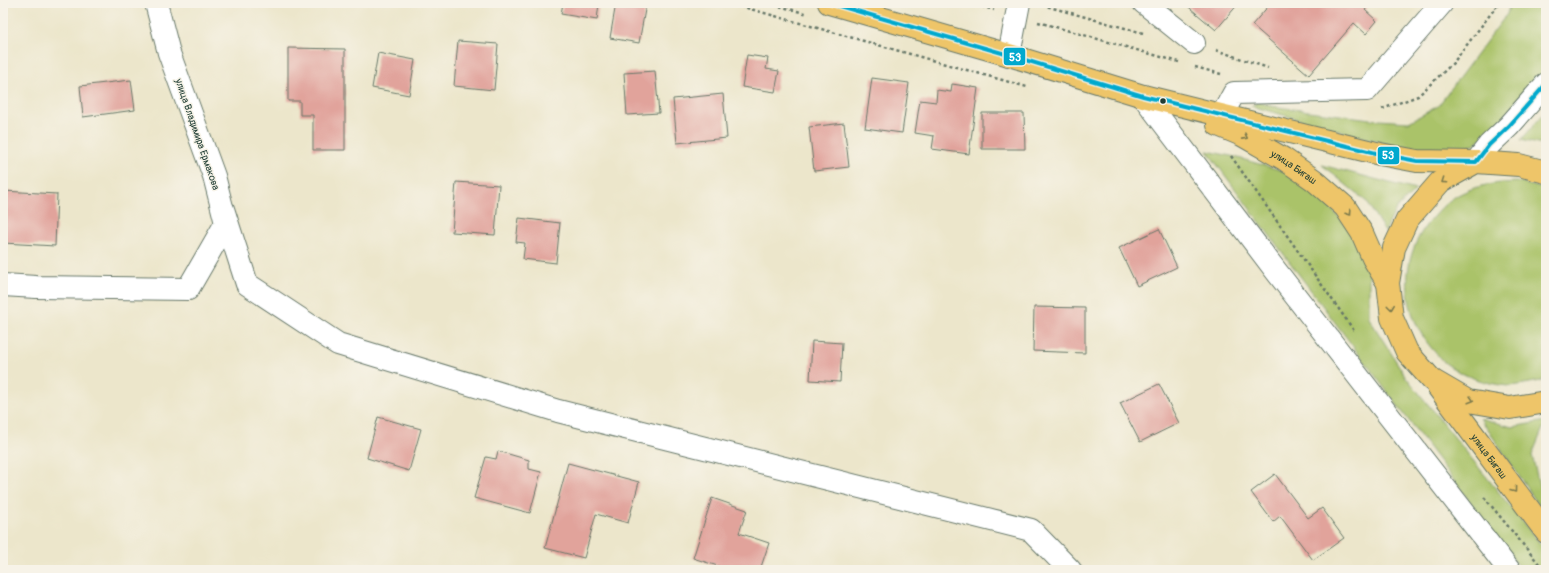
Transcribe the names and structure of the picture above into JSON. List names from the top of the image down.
{
  "streets": {
    "main road": ["улица Бигаш"],
    "street": ["улица Владимира Ермакова"]
  },
  "one_way": ["улица Бигаш"],
  "lines": ["transit line 53"]
}
